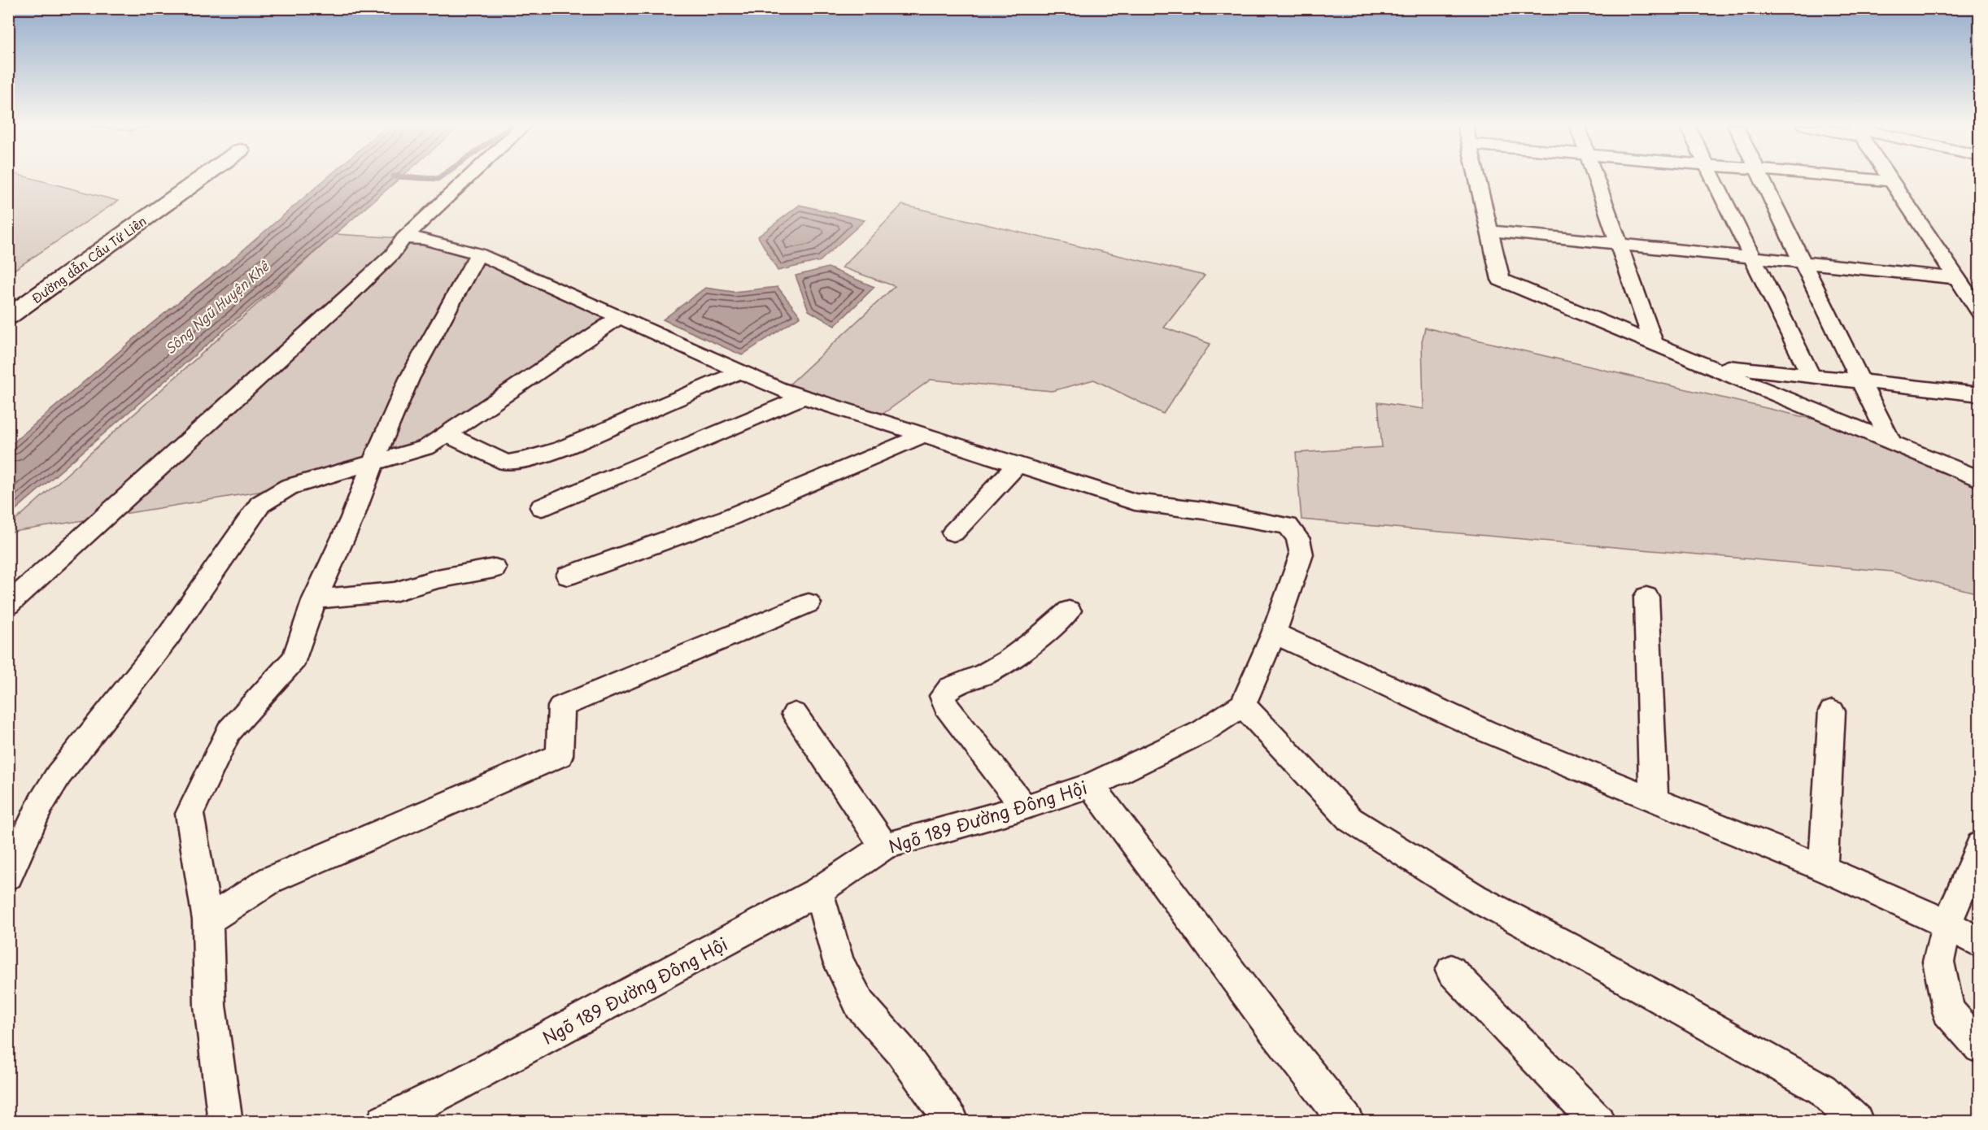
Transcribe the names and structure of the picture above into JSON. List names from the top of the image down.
{
  "streets": {
    "main road": ["Đường dẫn Cầu Tứ Liên"],
    "street": ["Ngõ 189 Đường Đông Hội"]
  },
  "water": ["Sông Ngũ Huyện Khê"]
}
